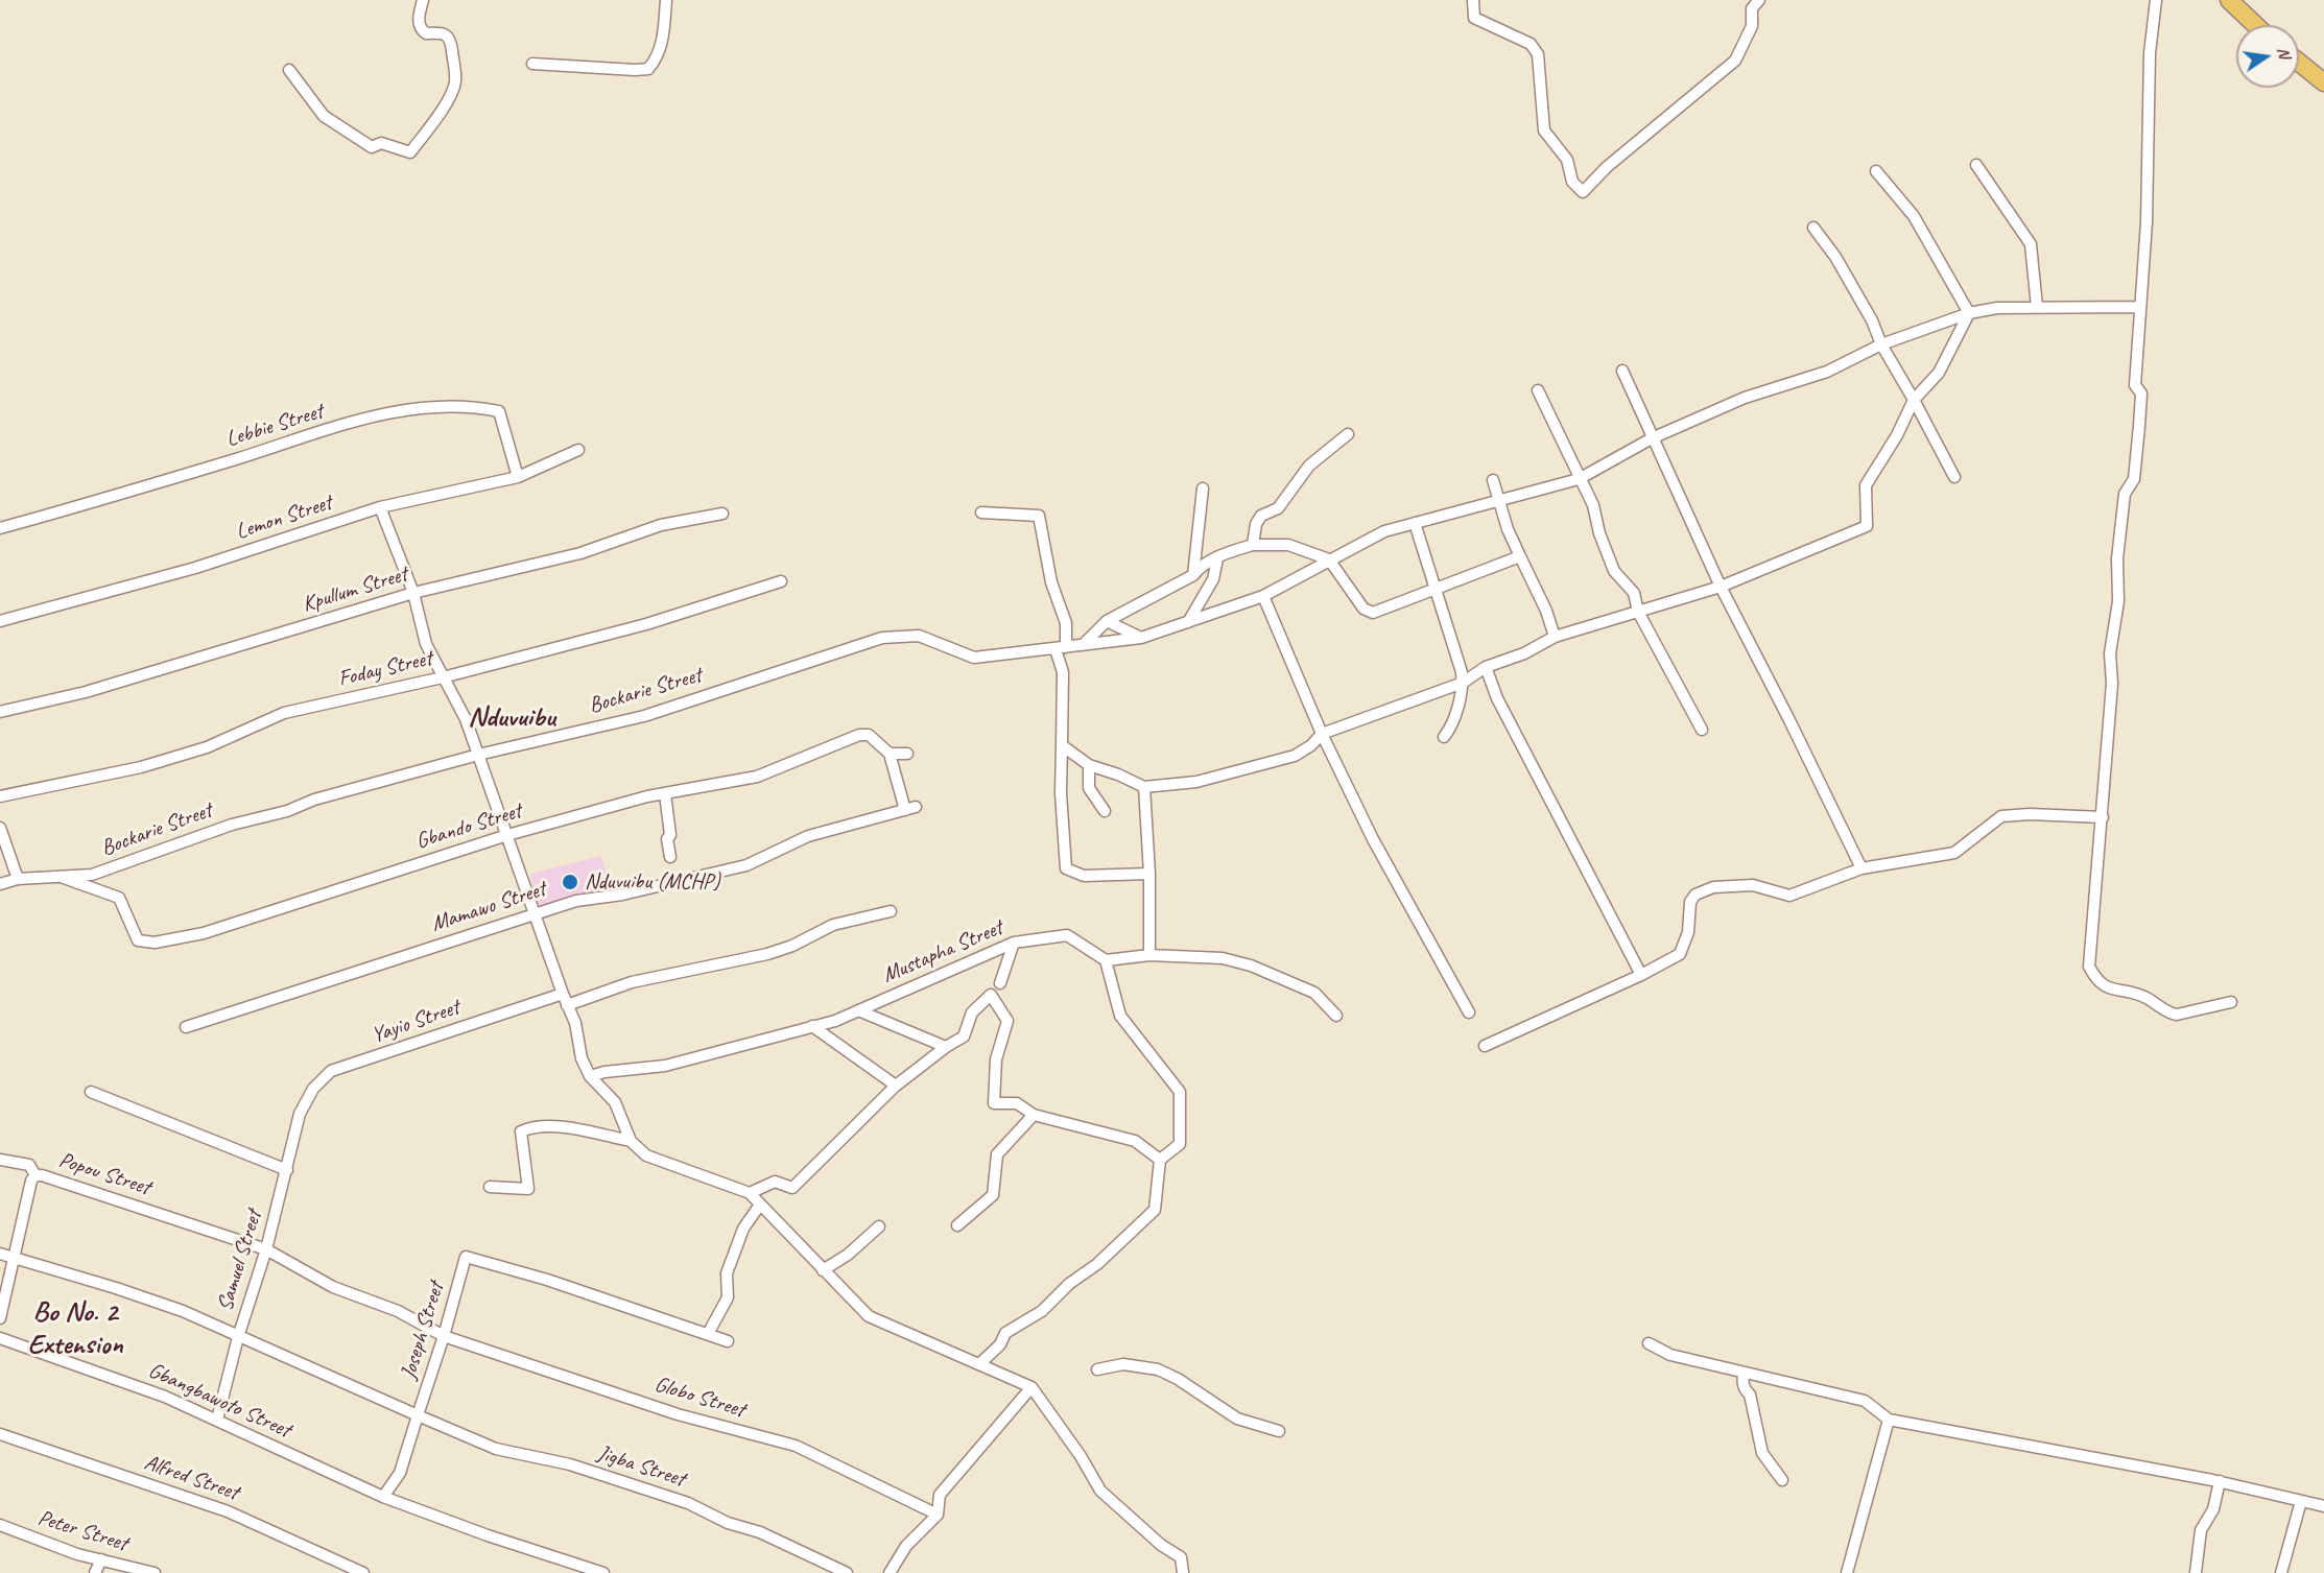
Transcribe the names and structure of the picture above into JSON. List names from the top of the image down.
{
  "streets": {
    "street": [
      "Lebbie Street",
      "Lemon Street",
      "Kpullum Street",
      "Foday Street",
      "Bockarie Street",
      "Gbando Street",
      "Mamawo Street",
      "Mustapha Street",
      "Yayio Street",
      "Popou Street",
      "Samuel Street",
      "Joseph Street",
      "Globo Street",
      "Gbangbawoto Street",
      "Jigba Street",
      "Alfred Street",
      "Peter Street"
    ]
  },
  "crossings": [
    ["Lebbie Street", "Lemon Street"],
    ["Bockarie Street", "Gbando Street"],
    ["Gbando Street", "Mamawo Street"],
    ["Yayio Street", "Samuel Street"],
    ["Popou Street", "Samuel Street"],
    ["Popou Street", "Joseph Street"],
    ["Popou Street", "Globo Street"],
    ["Popou Street", "Jigba Street"],
    ["Samuel Street", "Gbangbawoto Street"],
    ["Samuel Street", "Jigba Street"],
    ["Joseph Street", "Globo Street"],
    ["Joseph Street", "Gbangbawoto Street"],
    ["Joseph Street", "Jigba Street"]
  ],
  "districts": ["Nduvuibu", "Bo No. 2 Extension"],
  "places": ["Nduvuibu (MCHP)"],
  "north": "right"
}
